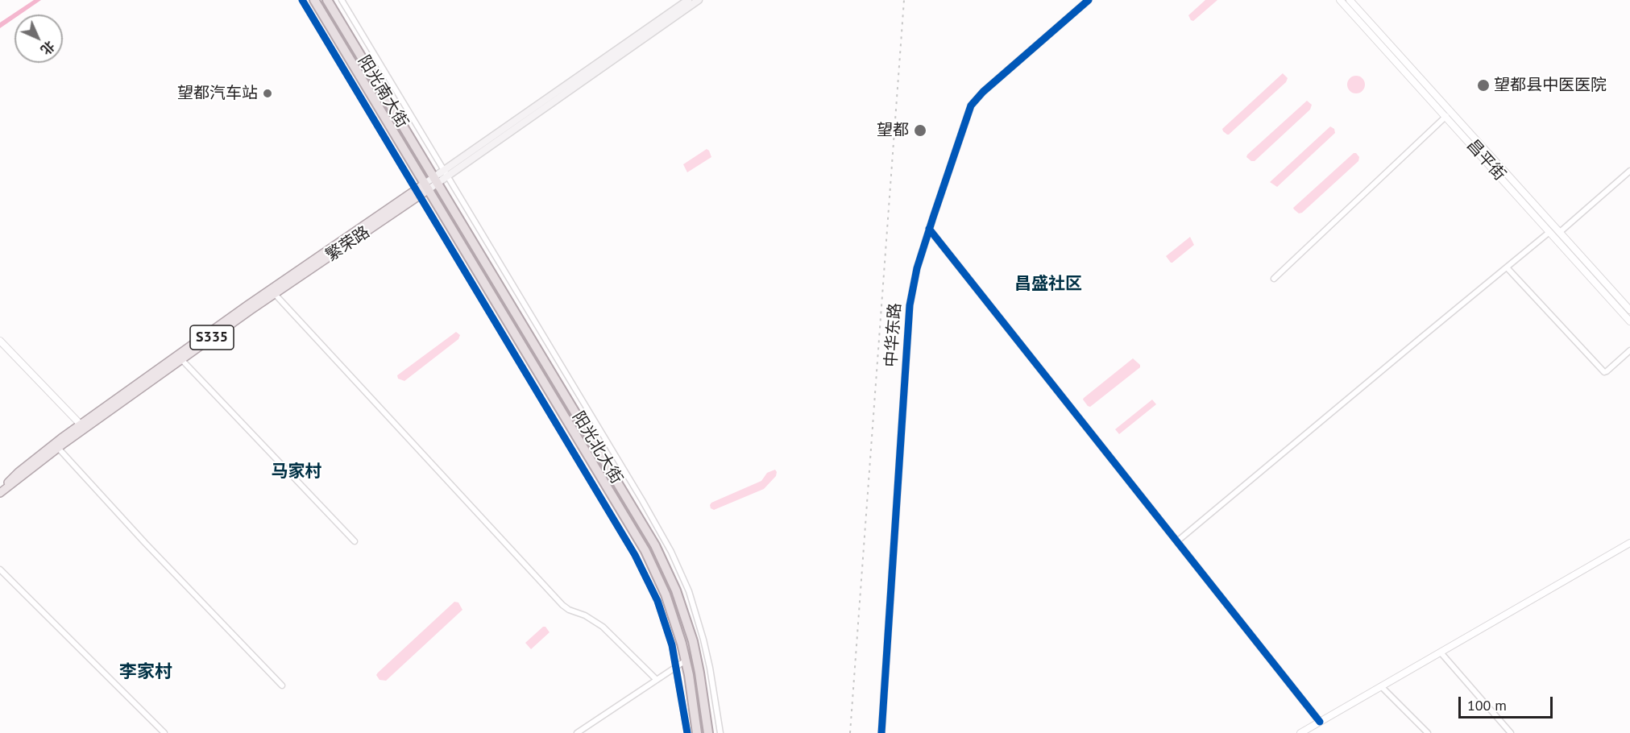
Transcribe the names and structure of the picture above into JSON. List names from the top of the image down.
{
  "streets": {
    "highway": ["阳光南大街", "阳光北大街"],
    "main road": ["繁荣路", "S335"],
    "street": ["昌平街", "中华东路"]
  },
  "crossings": [
    ["阳光南大街", "繁荣路"],
    ["阳光南大街", "阳光北大街"],
    ["繁荣路", "阳光北大街"]
  ],
  "districts": ["昌盛社区", "马家村", "李家村"],
  "places": ["望都县中医医院", "望都汽车站", "望都"],
  "scale_bar": "100 m",
  "north": "bottom right"
}
